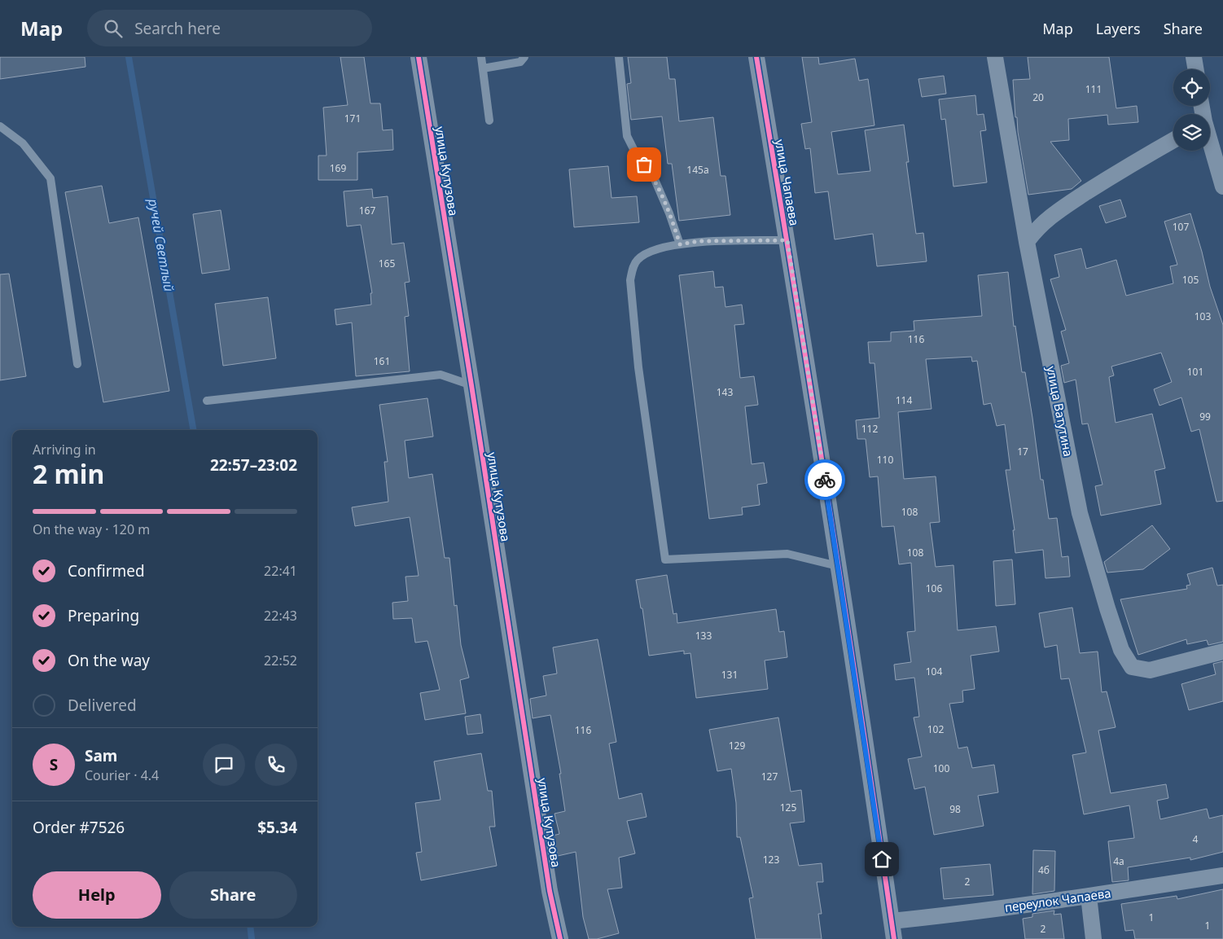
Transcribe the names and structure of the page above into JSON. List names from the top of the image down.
{
  "streets": {
    "street": [
      "улица Кутузова",
      "улица Чапаева",
      "улица Ватутина",
      "переулок Чапаева"
    ]
  },
  "crossings": [
    ["улица Чапаева", "переулок Чапаева"]
  ],
  "water": ["ручей Светлый"],
  "house_numbers": [
    "111",
    "20",
    "171",
    "169",
    "145а",
    "167",
    "107",
    "165",
    "105",
    "103",
    "116",
    "161",
    "101",
    "143",
    "114",
    "99",
    "112",
    "17",
    "110",
    "108",
    "108",
    "106",
    "133",
    "104",
    "131",
    "102",
    "116",
    "129",
    "100",
    "127",
    "125",
    "98",
    "4",
    "123",
    "4а",
    "4б",
    "2",
    "1",
    "1",
    "2"
  ],
  "page": {
    "header": "Map",
    "search": "Search here",
    "nav": ["Map", "Layers", "Share"],
    "heading": ["2 min", "Arriving in", "22:57–23:02"],
    "panel": [
      "Sam",
      "Courier · 4.4",
      "Order #7526",
      "$5.34"
    ],
    "bar": "On the way · 120 m",
    "list": [
      ["Confirmed", "22:41"],
      ["Preparing", "22:43"],
      ["On the way", "22:52"],
      "Delivered"
    ],
    "round": "S",
    "buttons": ["Help", "Share"]
  }
}
